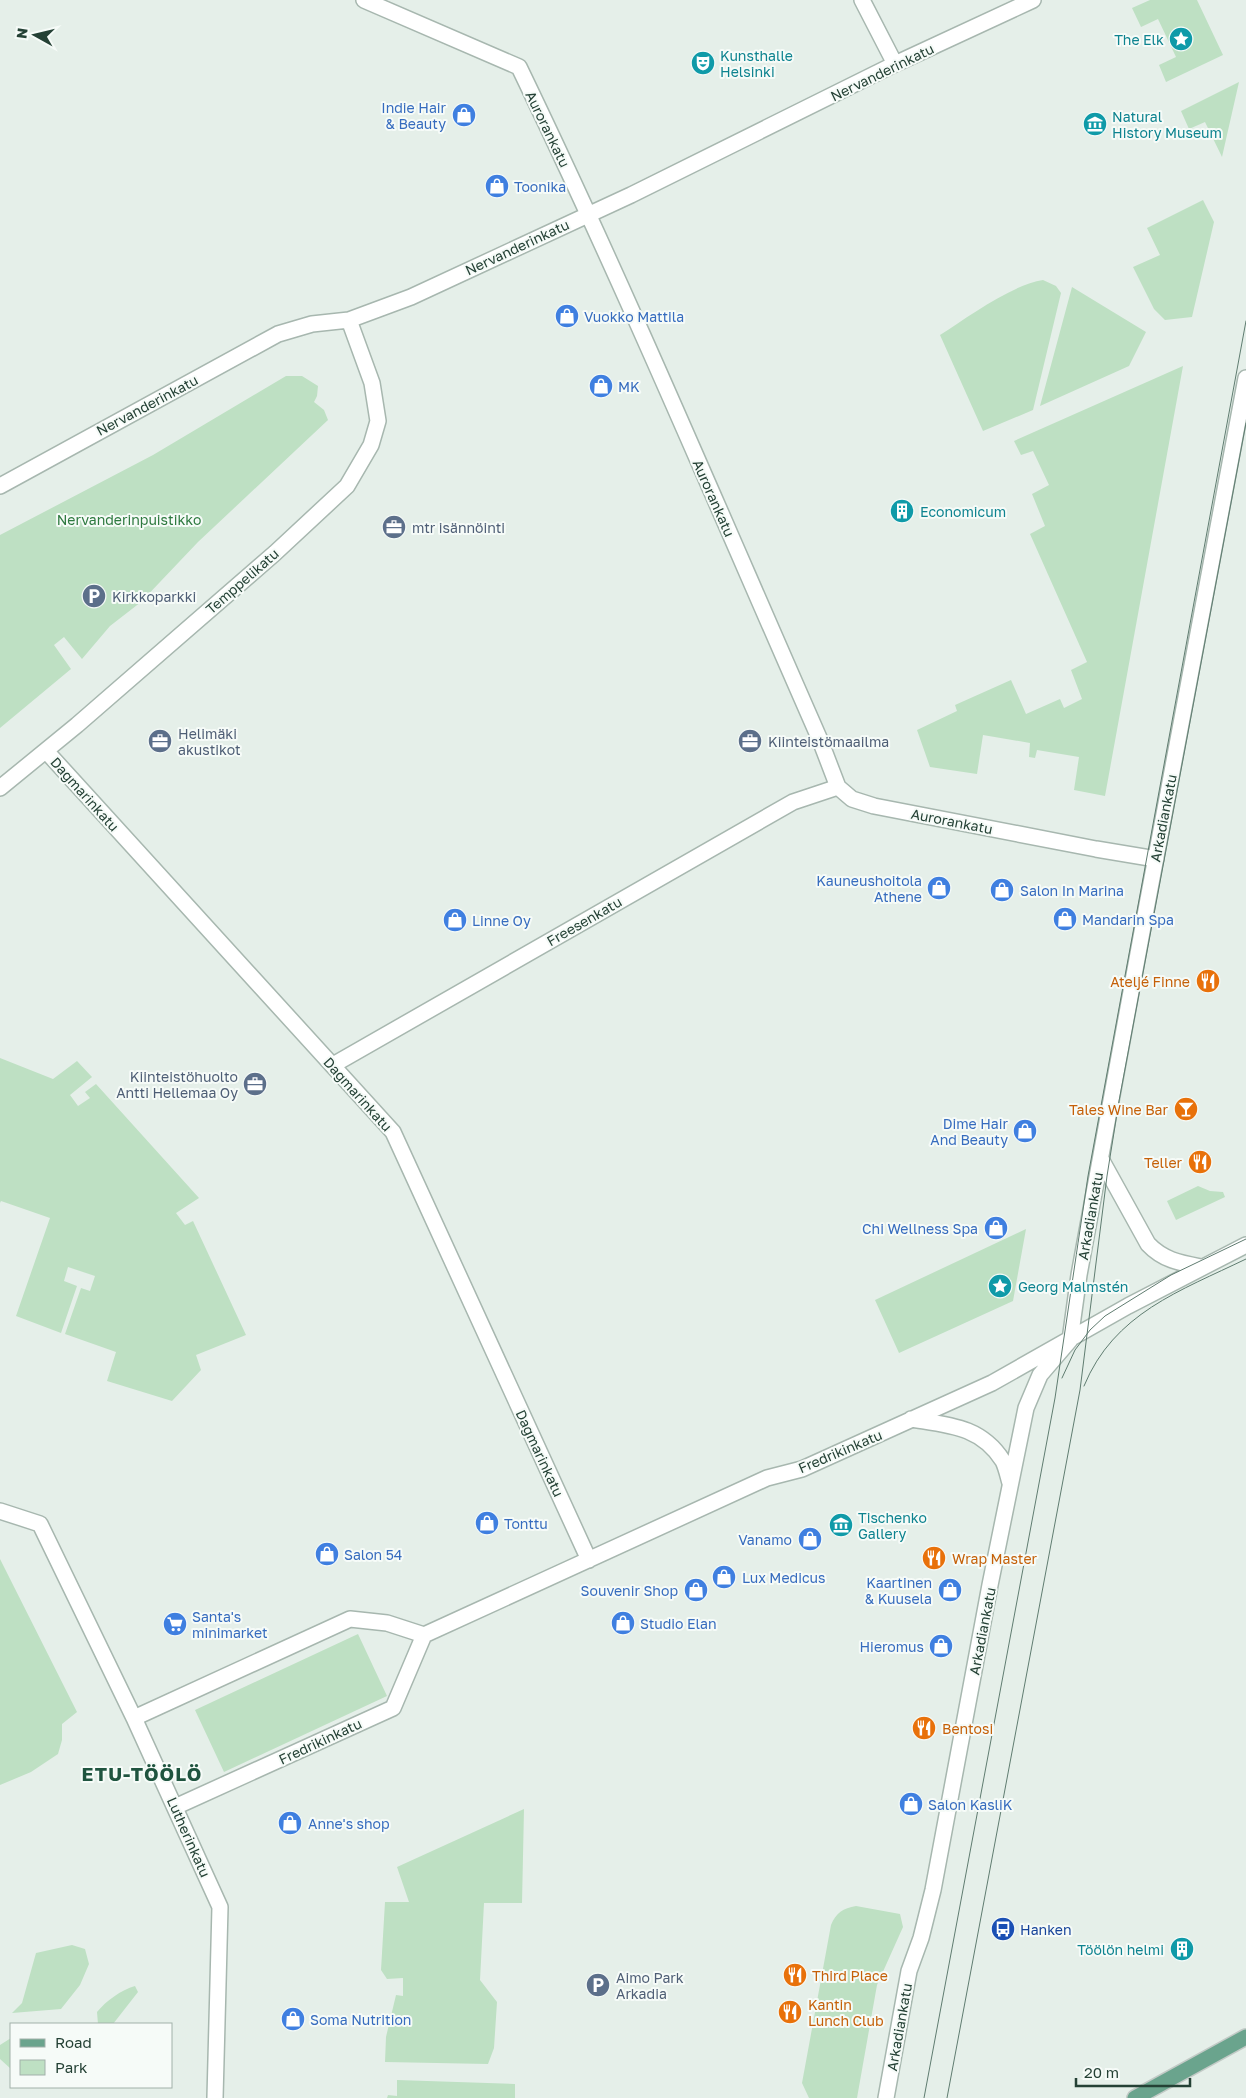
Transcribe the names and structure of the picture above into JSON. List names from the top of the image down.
{
  "streets": {
    "street": [
      "Nervanderinkatu",
      "Aurorankatu",
      "Temppelikatu",
      "Dagmarinkatu",
      "Arkadiankatu",
      "Freesenkatu",
      "Fredrikinkatu",
      "Lutherinkatu"
    ]
  },
  "crossings": [
    ["Nervanderinkatu", "Aurorankatu"],
    ["Nervanderinkatu", "Temppelikatu"],
    ["Aurorankatu", "Arkadiankatu"],
    ["Aurorankatu", "Freesenkatu"],
    ["Temppelikatu", "Dagmarinkatu"],
    ["Dagmarinkatu", "Freesenkatu"],
    ["Dagmarinkatu", "Fredrikinkatu"],
    ["Arkadiankatu", "Fredrikinkatu"],
    ["Fredrikinkatu", "Lutherinkatu"]
  ],
  "districts": ["ETU-TÖÖLÖ"],
  "parks": ["Nervanderinpuistikko"],
  "places": {
    "place": ["The Elk", "Georg Malmstén"],
    "theatre": ["Kunsthalle Helsinki"],
    "shop": [
      "Indie Hair & Beauty",
      "Toonika",
      "Vuokko Mattila",
      "MK",
      "Kauneushoitola Athene",
      "Salon In Marina",
      "Mandarin Spa",
      "Linne Oy",
      "Dime Hair And Beauty",
      "Chi Wellness Spa",
      "Tonttu",
      "Vanamo",
      "Salon 54",
      "Lux Medicus",
      "Souvenir Shop",
      "Kaartinen & Kuusela",
      "Studio Elan",
      "Hieromus",
      "Salon KasliK",
      "Anne's shop",
      "Soma Nutrition"
    ],
    "museum": ["Natural History Museum", "Tischenko Gallery"],
    "building": ["Economicum", "Töölön helmi"],
    "office": [
      "mtr isännöinti",
      "Helimäki akustikot",
      "Kiinteistömaailma",
      "Kiinteistöhuolto Antti Hellemaa Oy"
    ],
    "parking": ["Kirkkoparkki", "Aimo Park Arkadia"],
    "restaurant": [
      "Ateljé Finne",
      "Teller",
      "Wrap Master",
      "Bentosi",
      "Third Place",
      "Kantin Lunch Club"
    ],
    "bar": ["Tales Wine Bar"],
    "supermarket": ["Santa's minimarket"],
    "bus stop": ["Hanken"]
  },
  "legend": ["Road", "Park"],
  "scale_bar": "20 m",
  "north": "left"
}
